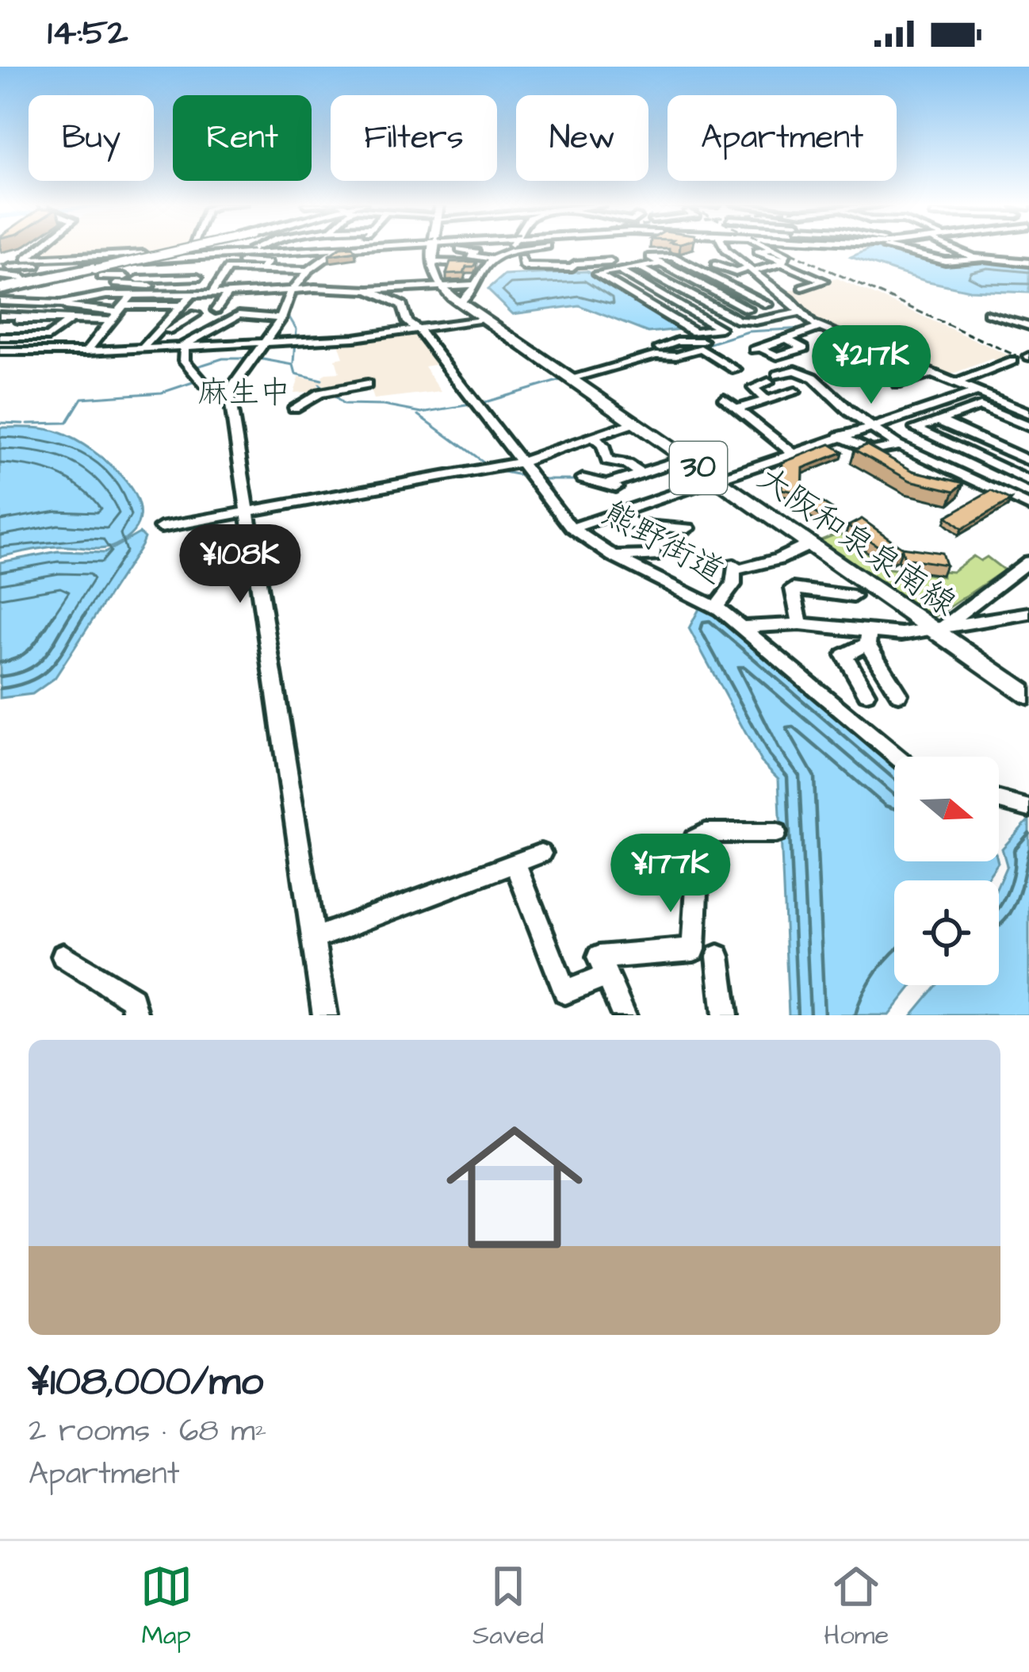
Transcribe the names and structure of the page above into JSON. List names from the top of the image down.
{
  "streets": {
    "main road": ["30", "大阪和泉泉南線"],
    "street": ["熊野街道"]
  },
  "districts": ["麻生中"],
  "north": "right",
  "page": {
    "status": "14:52",
    "chip": [
      "Buy",
      "Rent",
      "Filters",
      "New",
      "Apartment"
    ],
    "price": ["¥217K", "¥108K", "¥177K"],
    "list": [
      {
        "name": "¥108,000/mo",
        "note": "2 rooms · 68 m² · Apartment"
      }
    ],
    "tabs": ["Map", "Saved", "Home"]
  }
}
